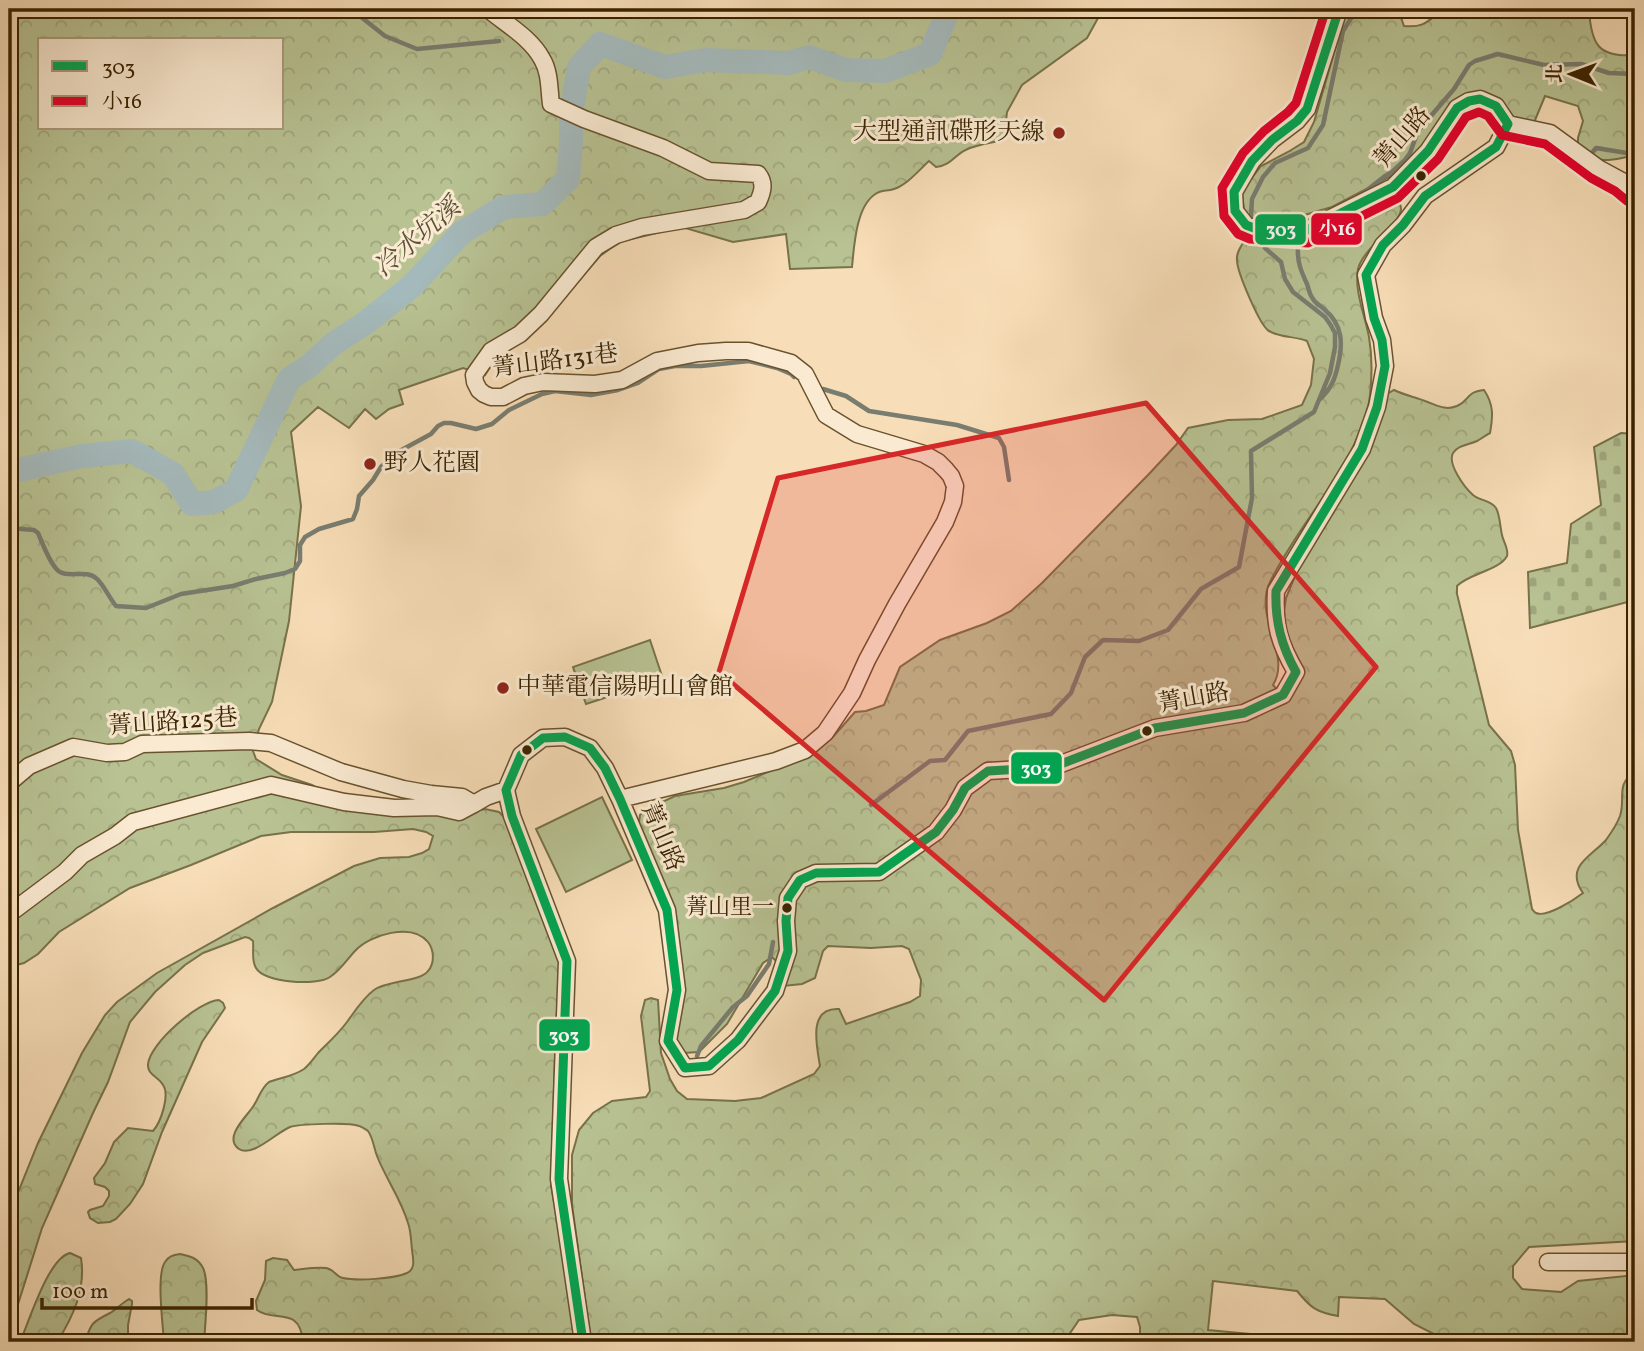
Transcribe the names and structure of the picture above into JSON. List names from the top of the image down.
{
  "streets": {
    "street": ["菁山路", "菁山路131巷", "菁山路125巷"]
  },
  "crossings": [
    ["菁山路", "菁山路131巷"]
  ],
  "water": ["冷水坑溪"],
  "places": [
    "大型通訊碟形天線",
    "野人花園",
    "中華電信陽明山會館",
    "菁山里一"
  ],
  "lines": ["transit line 303", "transit line 小16"],
  "legend": ["303", "小16"],
  "scale_bar": "100 m",
  "north": "left"
}
